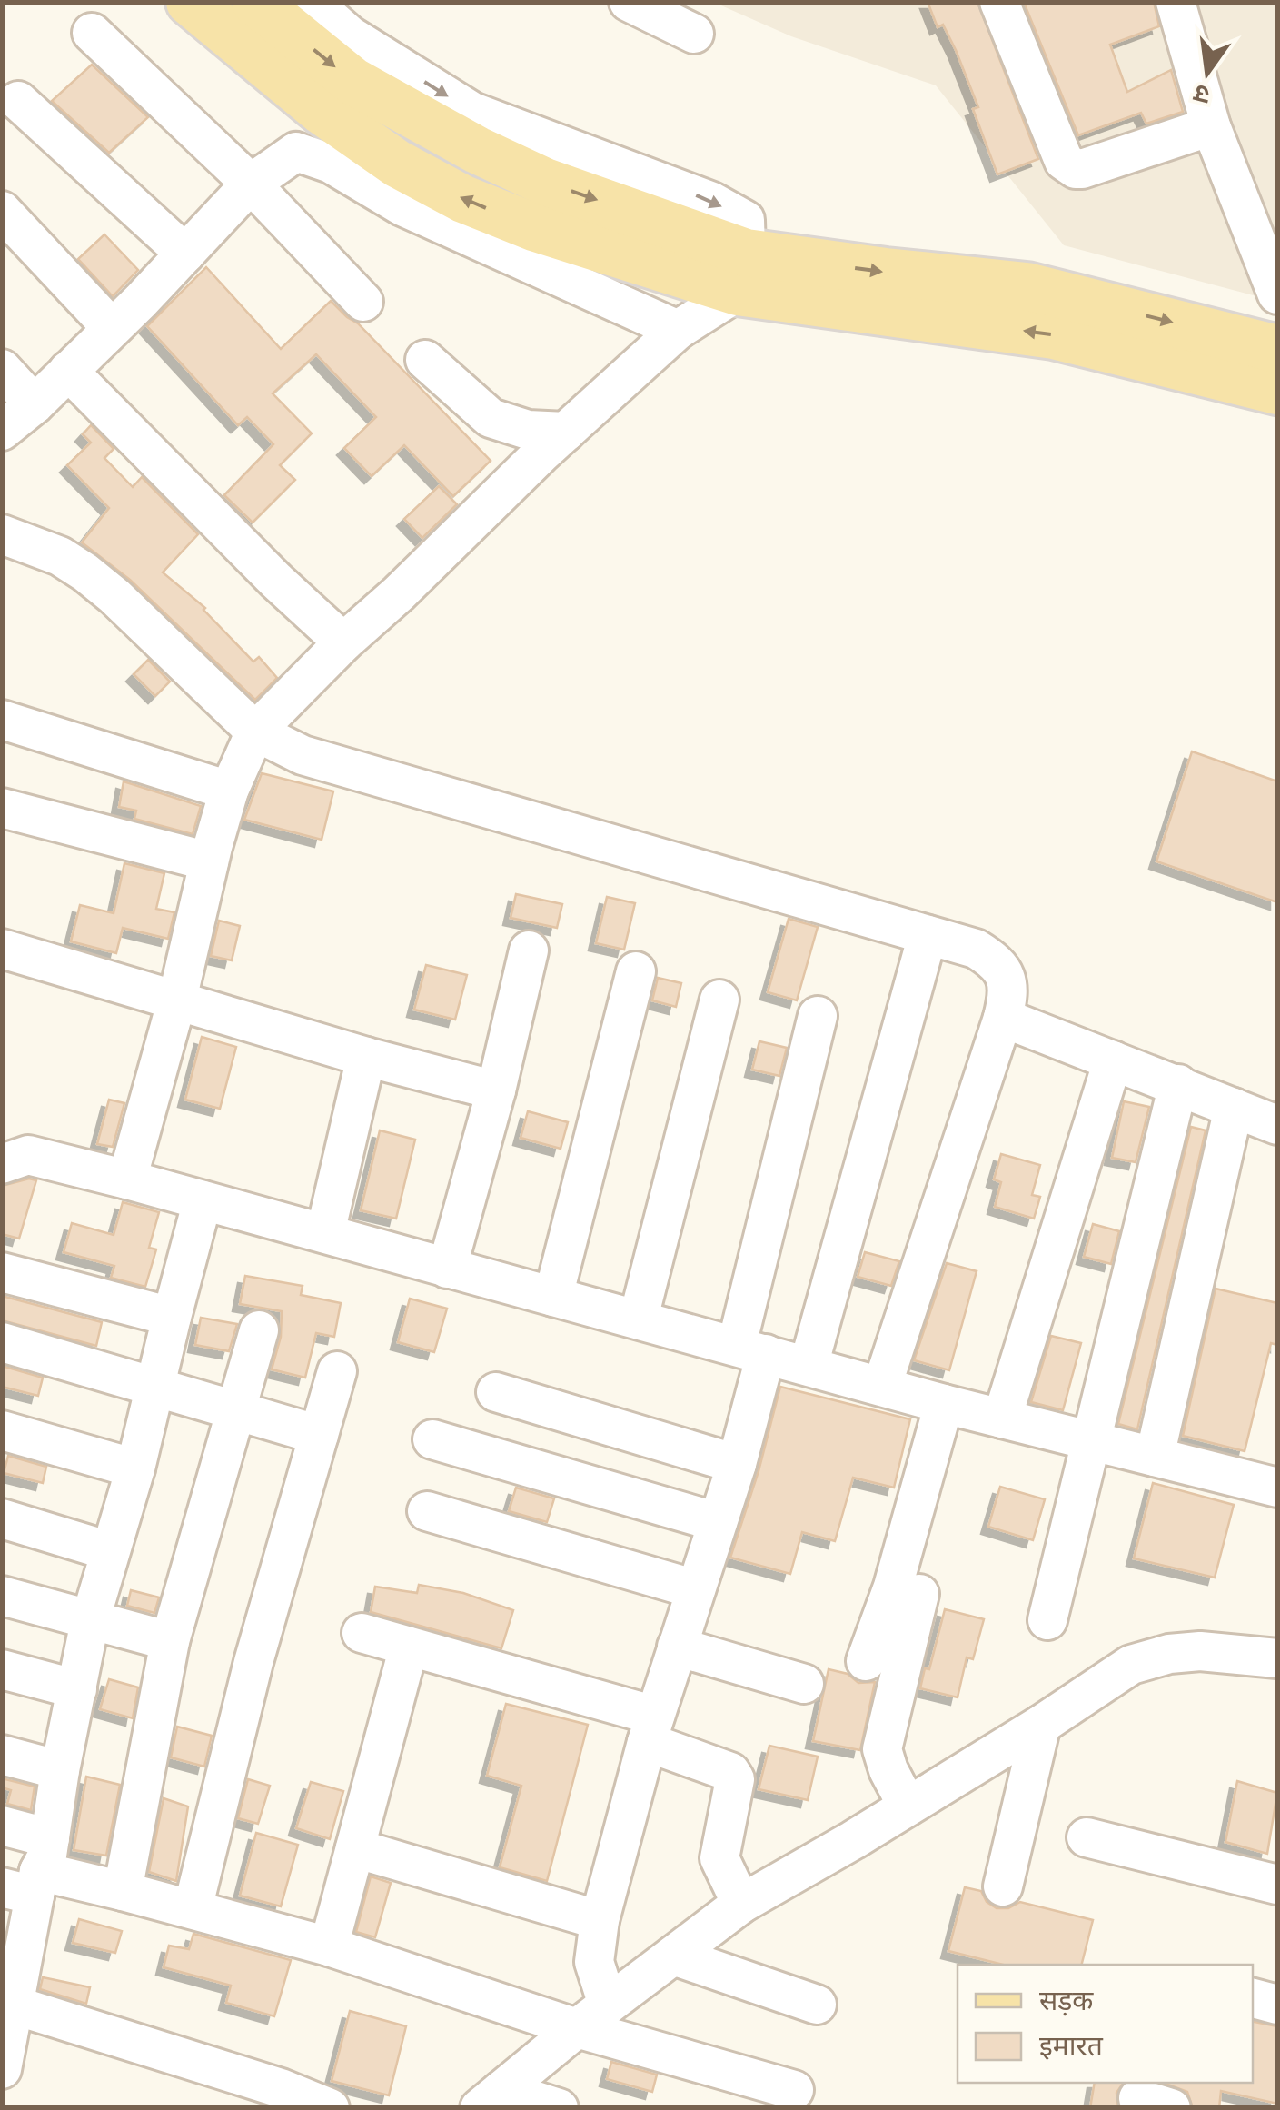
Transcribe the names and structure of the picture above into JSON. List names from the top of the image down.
{
  "legend": ["सड़क", "इमारत"],
  "north": "bottom"
}
